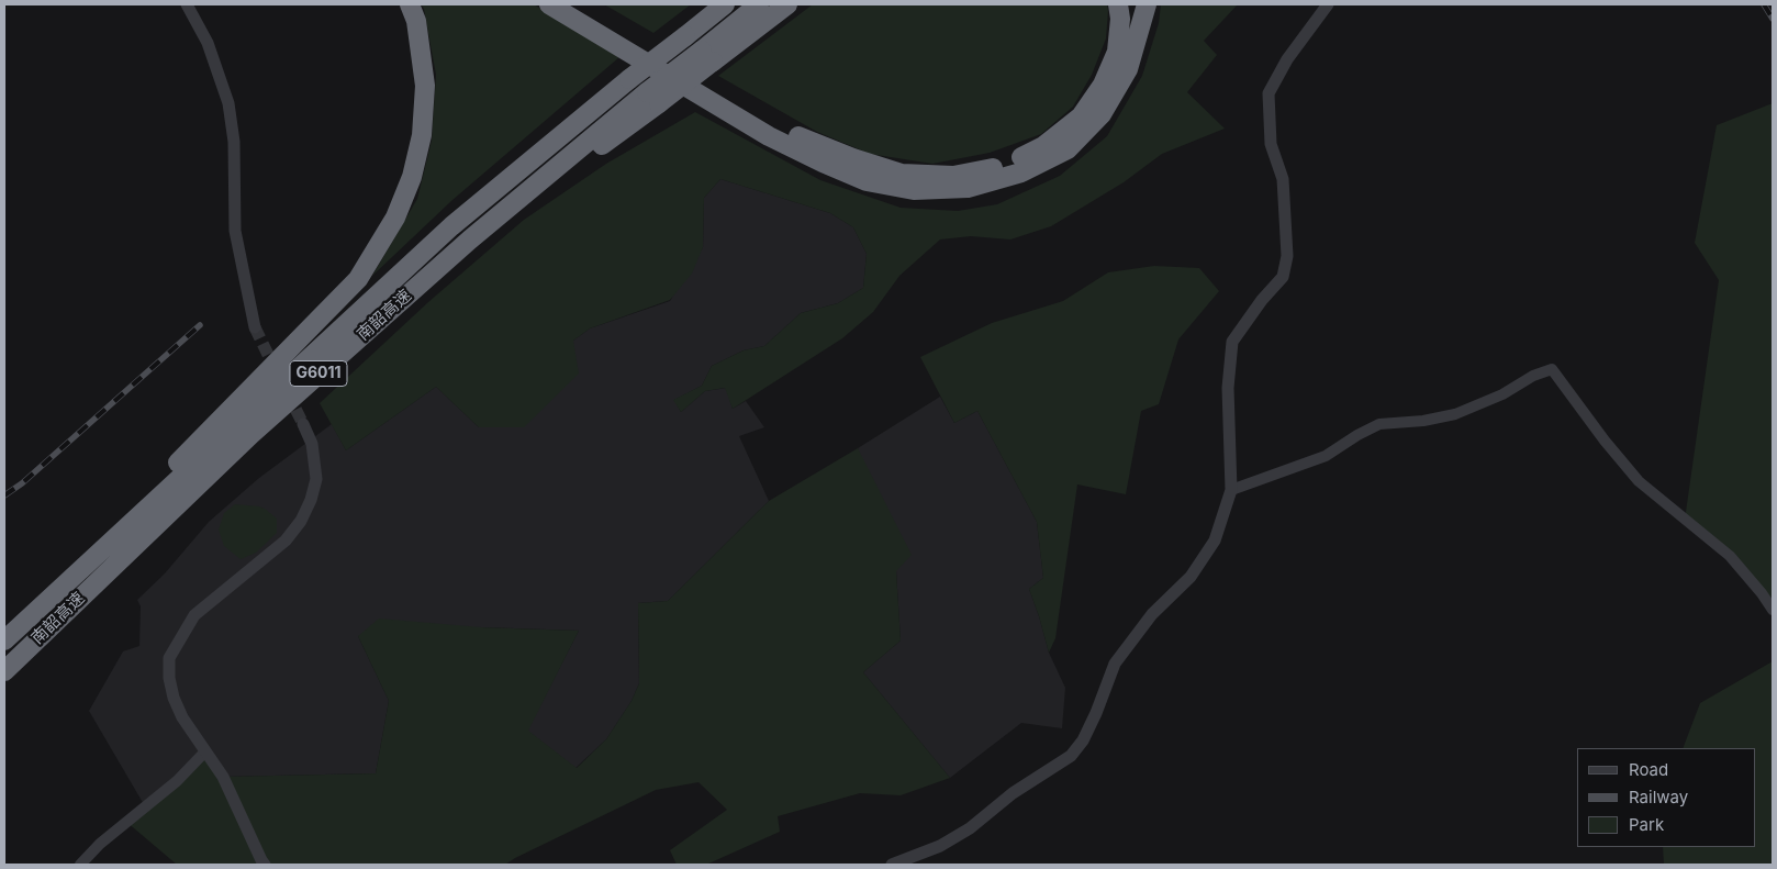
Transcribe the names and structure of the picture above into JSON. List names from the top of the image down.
{
  "streets": {
    "highway": ["南韶高速", "G6011"]
  },
  "legend": ["Road", "Railway", "Park"]
}
